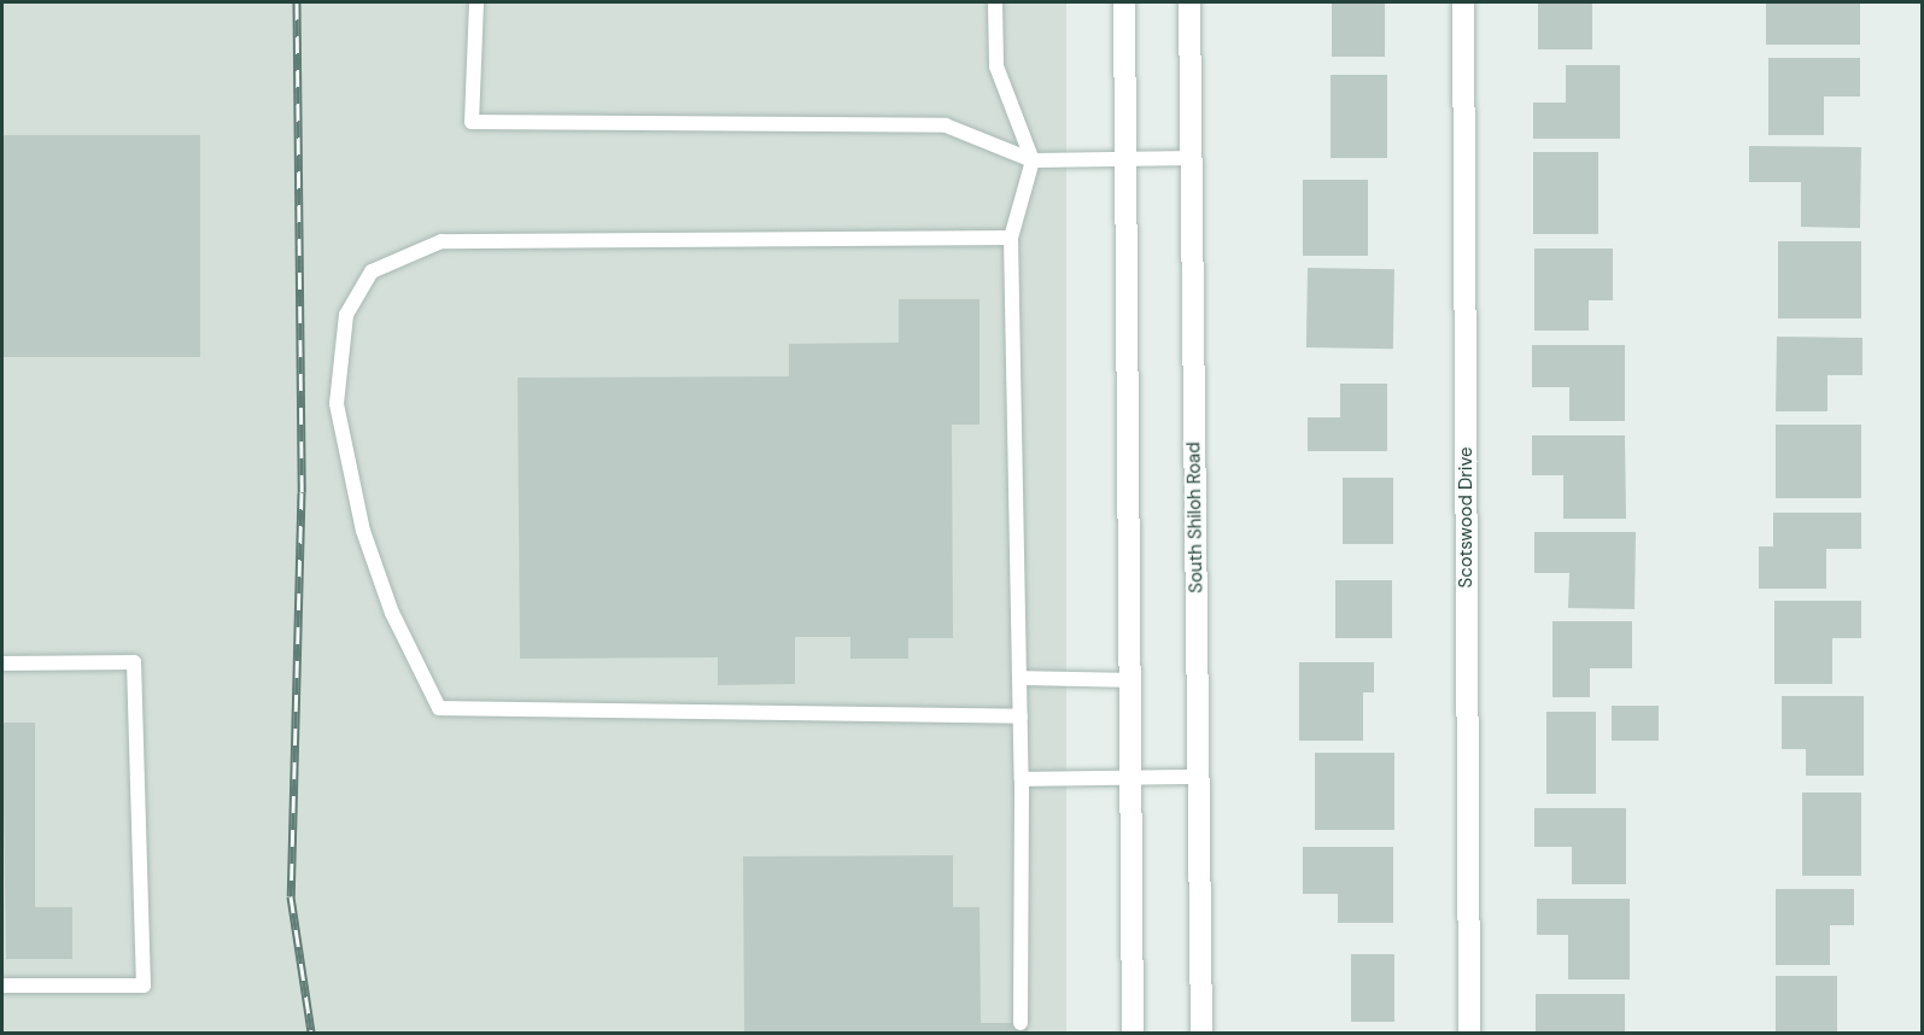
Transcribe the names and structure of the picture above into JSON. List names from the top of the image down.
{
  "streets": {
    "main road": ["South Shiloh Road", "Scotswood Drive"]
  }
}
